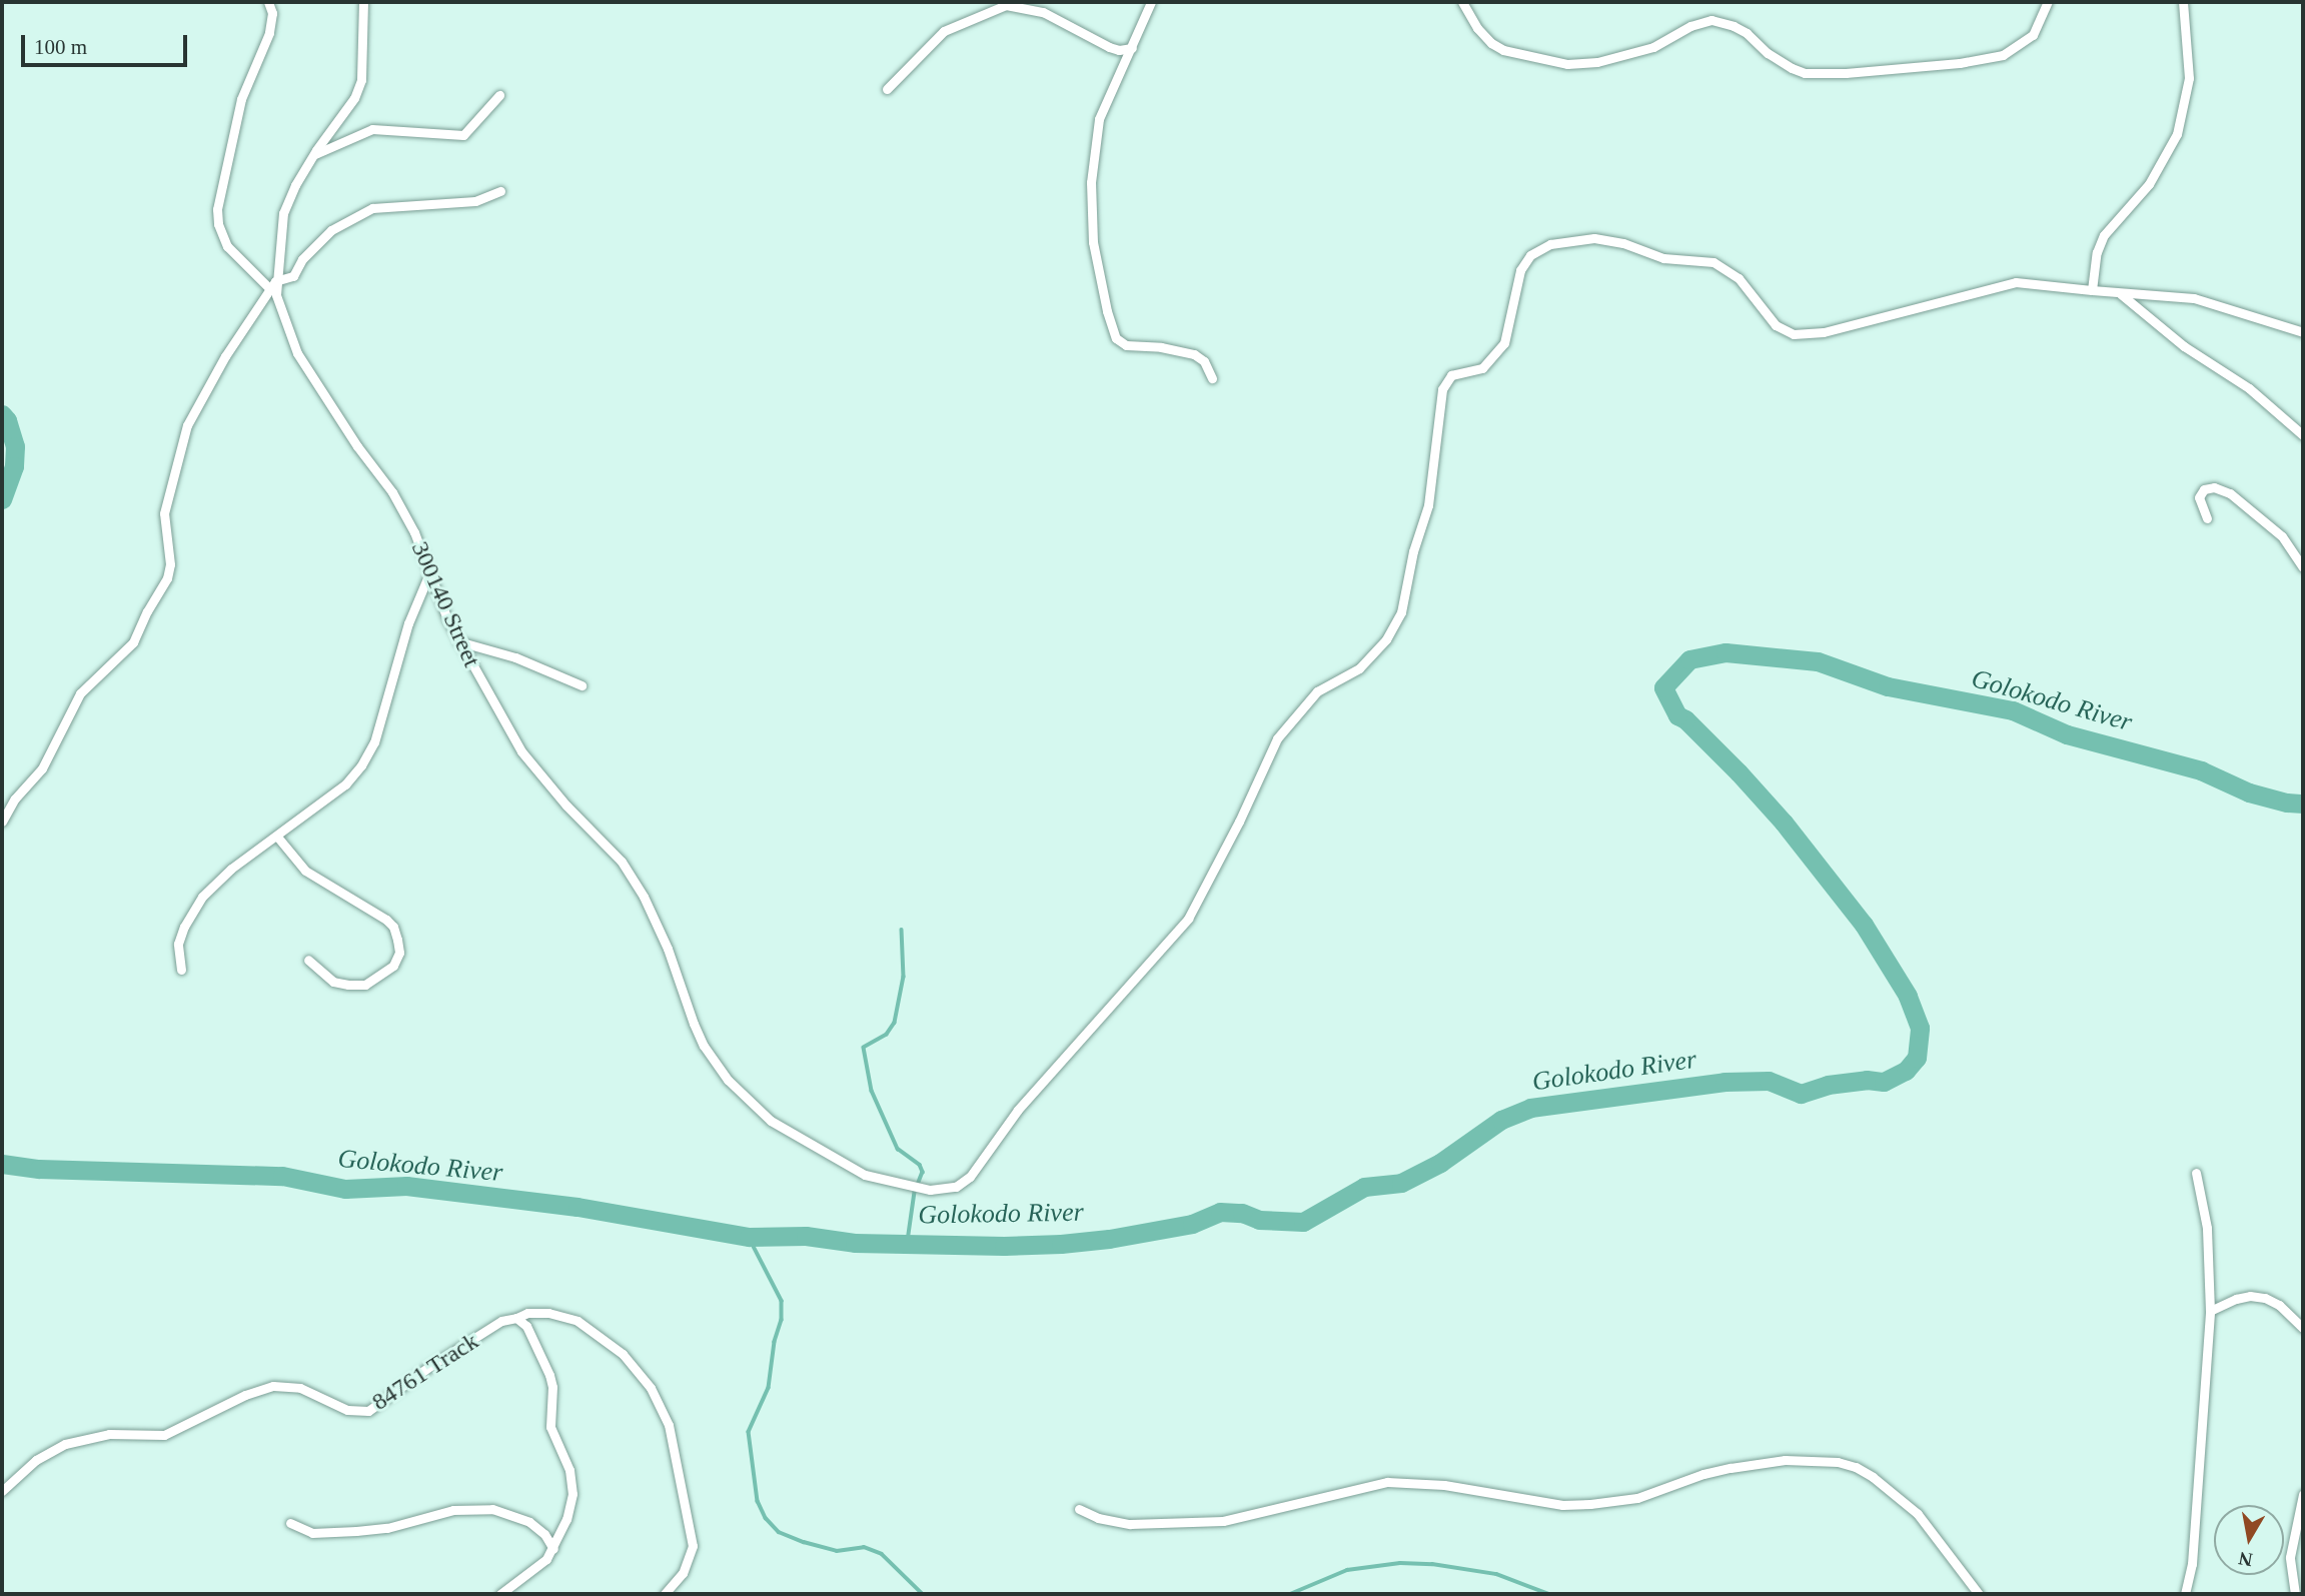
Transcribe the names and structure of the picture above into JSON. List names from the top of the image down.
{
  "streets": {
    "street": ["300140 Street", "84761 Track"]
  },
  "water": ["Golokodo River"],
  "scale_bar": "100 m",
  "north": "bottom"
}
